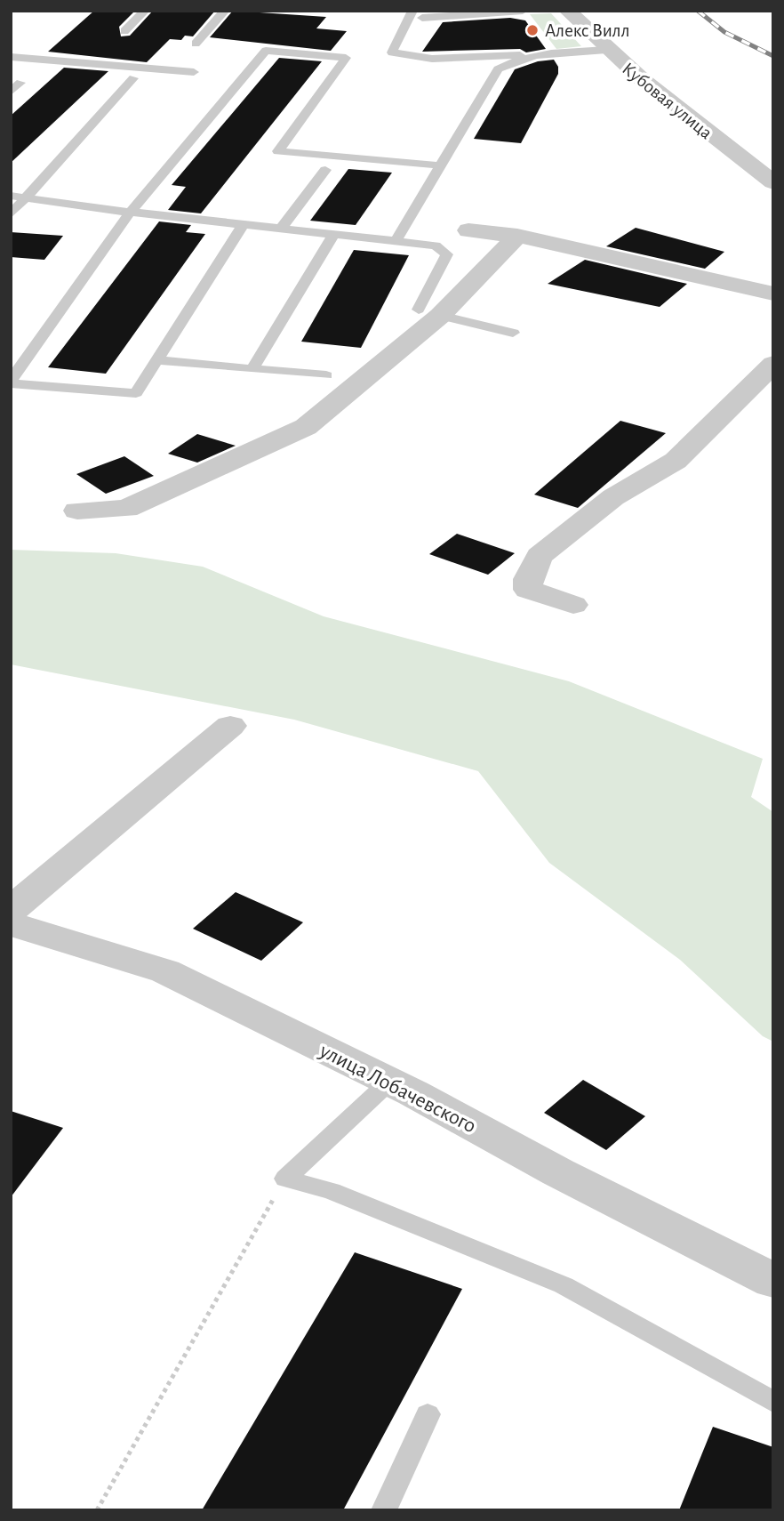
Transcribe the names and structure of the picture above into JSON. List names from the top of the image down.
{
  "streets": {
    "street": ["Кубовая улица", "улица Лобачевского"]
  },
  "places": ["Алекс Вилл"]
}
